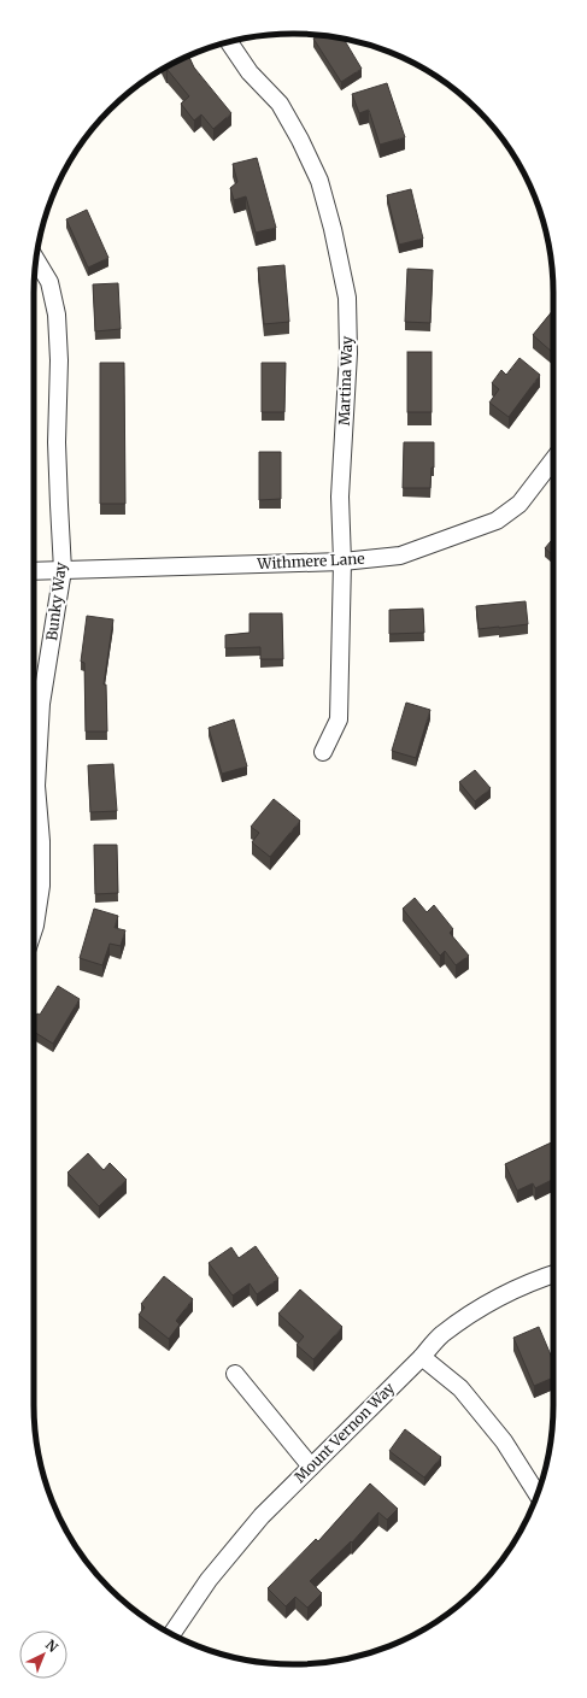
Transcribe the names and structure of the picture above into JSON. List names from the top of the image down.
{
  "streets": {
    "street": [
      "Martina Way",
      "Withmere Lane",
      "Bunky Way",
      "Mount Vernon Way"
    ]
  },
  "crossings": [
    ["Martina Way", "Withmere Lane"],
    ["Withmere Lane", "Bunky Way"]
  ],
  "north": "top right"
}
